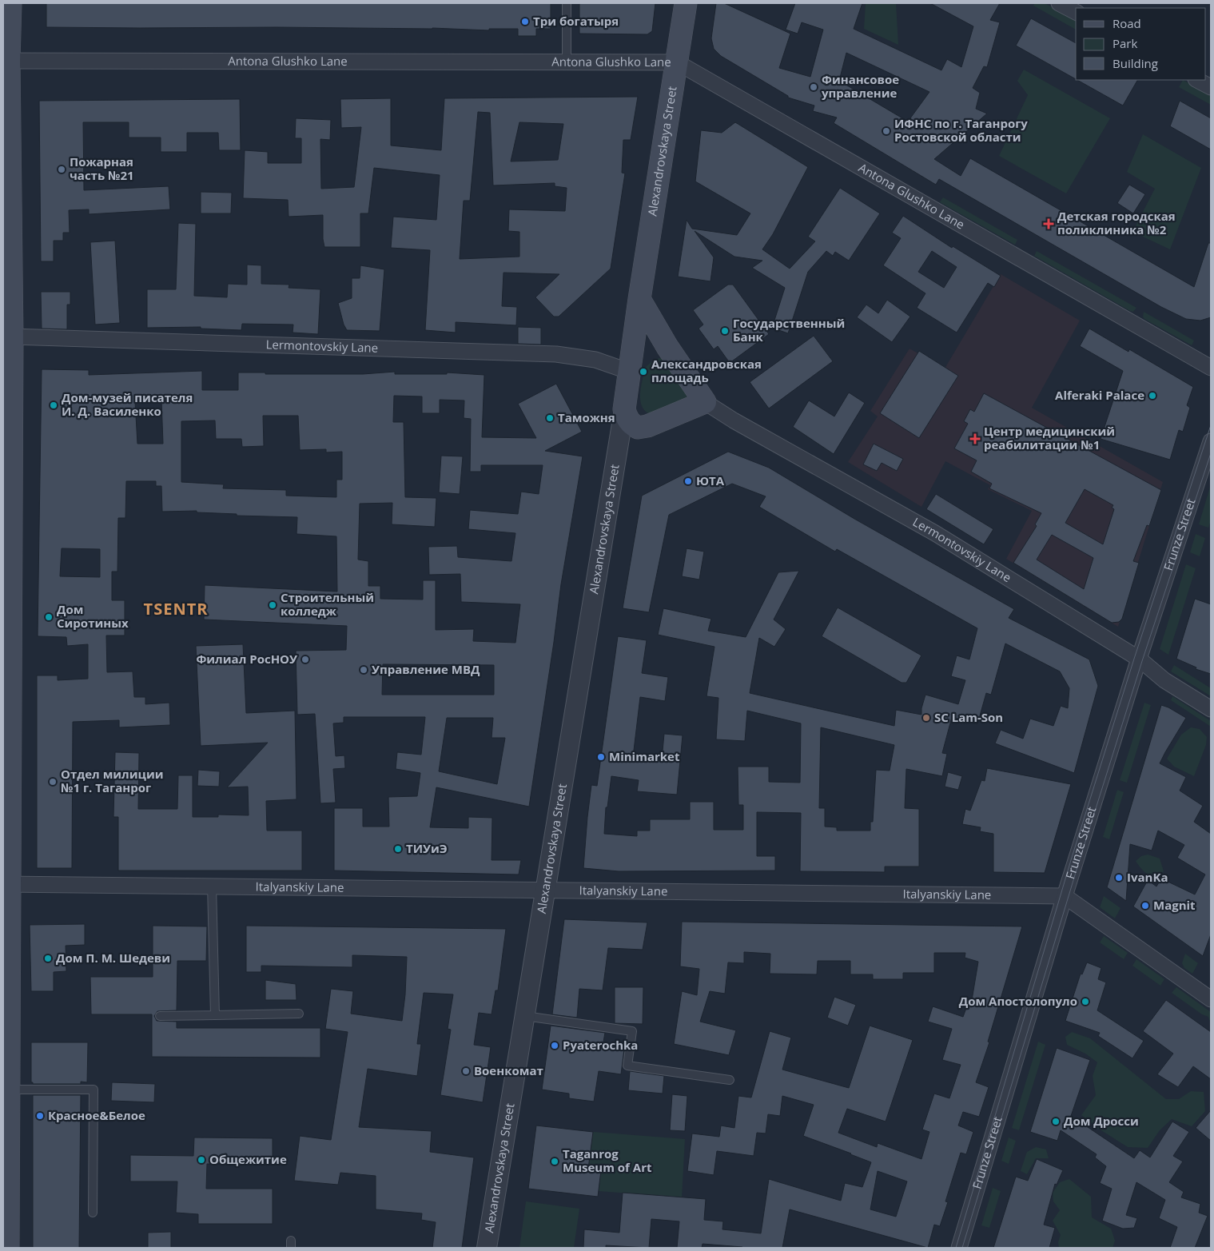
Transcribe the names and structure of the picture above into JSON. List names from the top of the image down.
{
  "streets": {
    "main road": ["Alexandrovskaya Street"],
    "street": [
      "Antona Glushko Lane",
      "Lermontovskiy Lane",
      "Frunze Street",
      "Italyanskiy Lane"
    ]
  },
  "crossings": [
    ["Antona Glushko Lane", "Alexandrovskaya Street"],
    ["Alexandrovskaya Street", "Lermontovskiy Lane"],
    ["Alexandrovskaya Street", "Italyanskiy Lane"],
    ["Lermontovskiy Lane", "Frunze Street"],
    ["Frunze Street", "Italyanskiy Lane"]
  ],
  "districts": ["TSENTR"],
  "places": {
    "other": [
      "Три богатыря",
      "Финансовое управление",
      "ИФНС по г. Таганрогу Ростовской области",
      "Пожарная часть №21",
      "Государственный Банк",
      "Александровская площадь",
      "Alferaki Palace",
      "Дом-музей писателя И. Д. Василенко",
      "Таможня",
      "ЮТА",
      "Строительный колледж",
      "Дом Сиротиных",
      "Филиал РосНОУ",
      "Управление МВД",
      "SC Lam-Son",
      "Minimarket",
      "Отдел милиции №1 г. Таганрог",
      "ТИУиЭ",
      "IvanKa",
      "Magnit",
      "Дом П. М. Шедеви",
      "Дом Апостолопуло",
      "Pyaterochka",
      "Военкомат",
      "Красное&Белое",
      "Дом Дросси",
      "Общежитие",
      "Taganrog Museum of Art"
    ],
    "health": ["Детская городская поликлиника №2", "Центр медицинский реабилитации №1"]
  },
  "legend": ["Road", "Park", "Building"]
}
